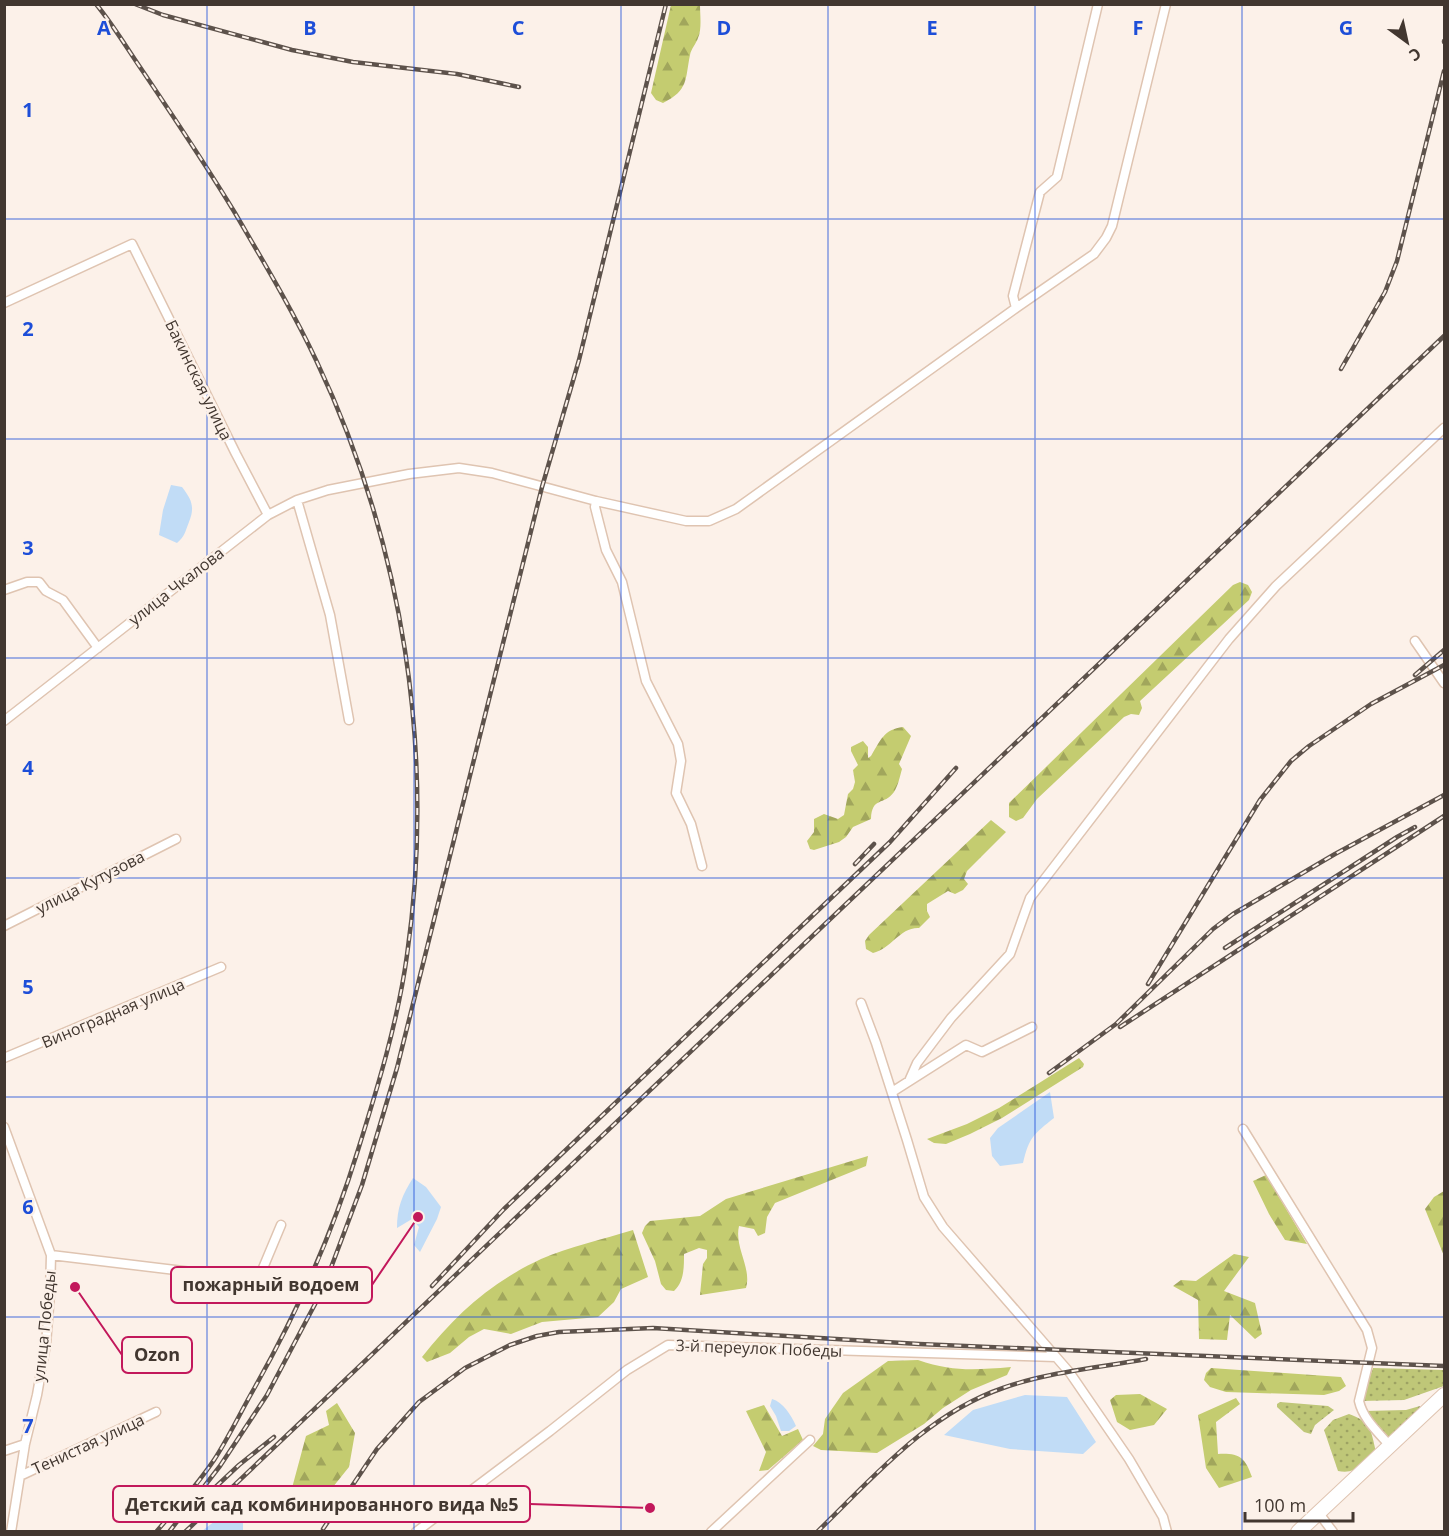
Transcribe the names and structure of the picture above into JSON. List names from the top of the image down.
{
  "streets": {
    "street": [
      "Бакинская улица",
      "улица Чкалова",
      "улица Кутузова",
      "Виноградная улица",
      "улица Победы",
      "3-й переулок Победы",
      "Тенистая улица"
    ]
  },
  "crossings": [
    ["Бакинская улица", "улица Чкалова"],
    ["улица Победы", "Тенистая улица"]
  ],
  "places": ["пожарный водоем", "Ozon", "Детский сад комбинированного вида №5"],
  "scale_bar": "100 m",
  "north": "bottom right",
  "grid": {
    "columns": [
      "A",
      "B",
      "C",
      "D",
      "E",
      "F",
      "G"
    ],
    "rows": [
      "1",
      "2",
      "3",
      "4",
      "5",
      "6",
      "7"
    ]
  }
}
